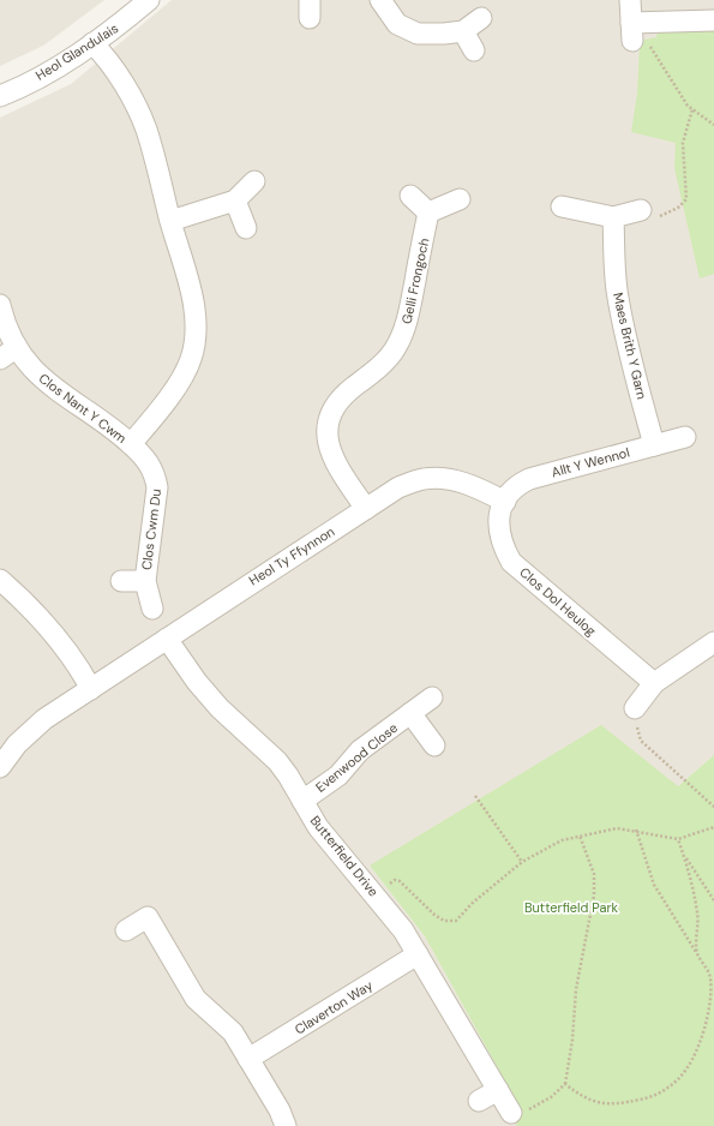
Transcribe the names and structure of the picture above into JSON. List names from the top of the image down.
{
  "streets": {
    "street": [
      "Heol Glandulais",
      "Gelli Frongoch",
      "Maes Brith Y Garn",
      "Clos Nant Y Cwm",
      "Allt Y Wennol",
      "Clos Cwm Du",
      "Heol Ty Ffynnon",
      "Clos Dol Heulog",
      "Evenwood Close",
      "Butterfield Drive",
      "Claverton Way"
    ]
  },
  "crossings": [
    ["Gelli Frongoch", "Heol Ty Ffynnon"],
    ["Maes Brith Y Garn", "Allt Y Wennol"],
    ["Clos Nant Y Cwm", "Clos Cwm Du"],
    ["Allt Y Wennol", "Heol Ty Ffynnon"],
    ["Allt Y Wennol", "Clos Dol Heulog"],
    ["Heol Ty Ffynnon", "Clos Dol Heulog"],
    ["Heol Ty Ffynnon", "Butterfield Drive"],
    ["Evenwood Close", "Butterfield Drive"],
    ["Butterfield Drive", "Claverton Way"]
  ],
  "parks": ["Butterfield Park"]
}
